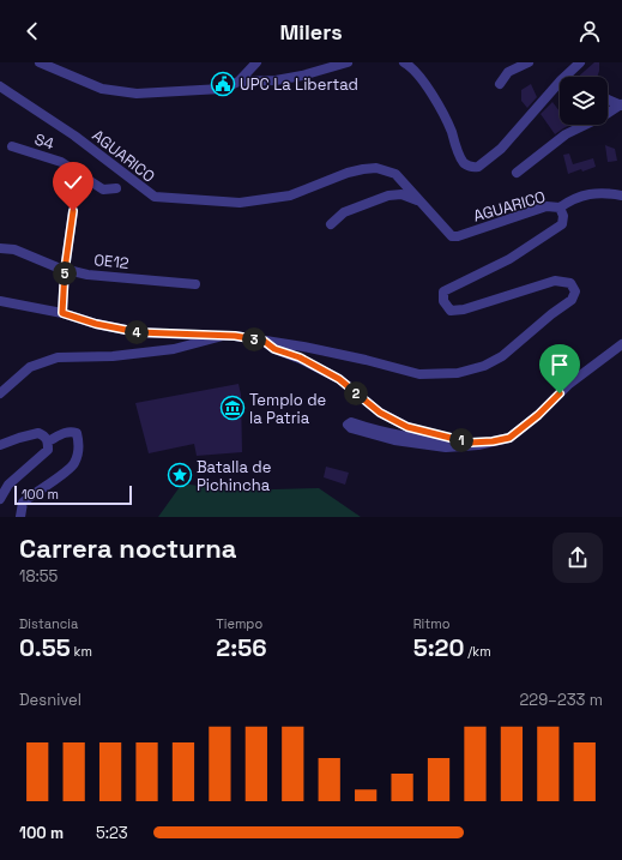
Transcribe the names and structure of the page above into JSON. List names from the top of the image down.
{
  "streets": {
    "street": ["S4", "AGUARICO", "OE12"]
  },
  "places": {
    "public building": ["UPC La Libertad"],
    "museum": ["Templo de la Patria"],
    "place": ["Batalla de Pichincha"]
  },
  "scale_bar": "100 m",
  "page": {
    "header": "Milers",
    "pins": [
      "5",
      "4",
      "3",
      "2",
      "1"
    ],
    "scale": "100 m",
    "heading": ["Carrera nocturna", "18:55"],
    "stats": [
      ["Distancia", "0.55 km"],
      ["Tiempo", "2:56"],
      ["Ritmo", "5:20 /km"]
    ],
    "chart": ["Desnivel", "229–233 m"],
    "list": [
      {
        "name": "100 m",
        "note": "5:23"
      }
    ]
  }
}
